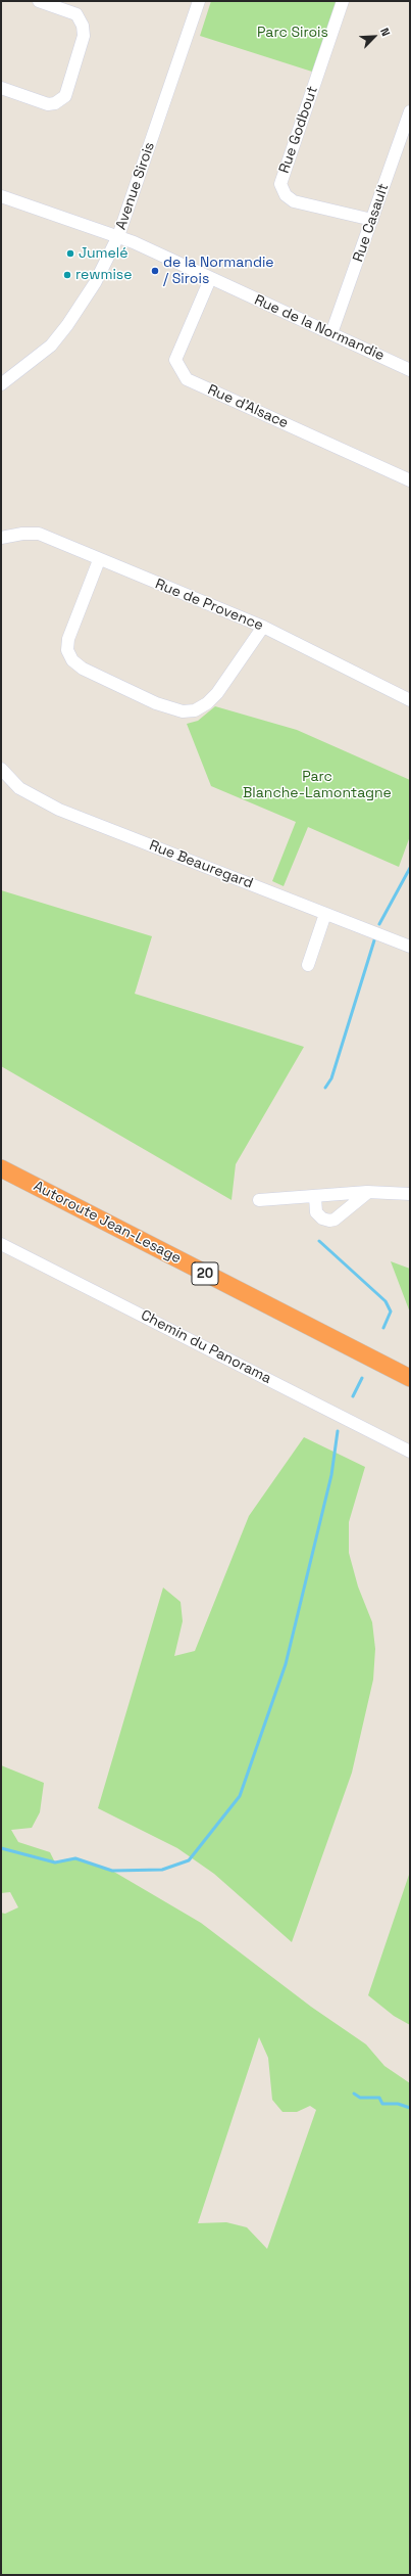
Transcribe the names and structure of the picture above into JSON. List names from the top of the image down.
{
  "streets": {
    "highway": ["Autoroute Jean-Lesage", "20"],
    "street": [
      "Rue Godbout",
      "Avenue Sirois",
      "Rue Casault",
      "Rue de la Normandie",
      "Rue d'Alsace",
      "Rue de Provence",
      "Rue Beauregard",
      "Chemin du Panorama"
    ]
  },
  "crossings": [
    ["Rue Godbout", "Rue Casault"],
    ["Avenue Sirois", "Rue de la Normandie"],
    ["Rue Casault", "Rue de la Normandie"],
    ["Rue de la Normandie", "Rue d'Alsace"]
  ],
  "parks": ["Parc Sirois", "Parc Blanche-Lamontagne"],
  "places": ["Jumelé", "de la Normandie / Sirois", "rewmise"],
  "north": "top right"
}
